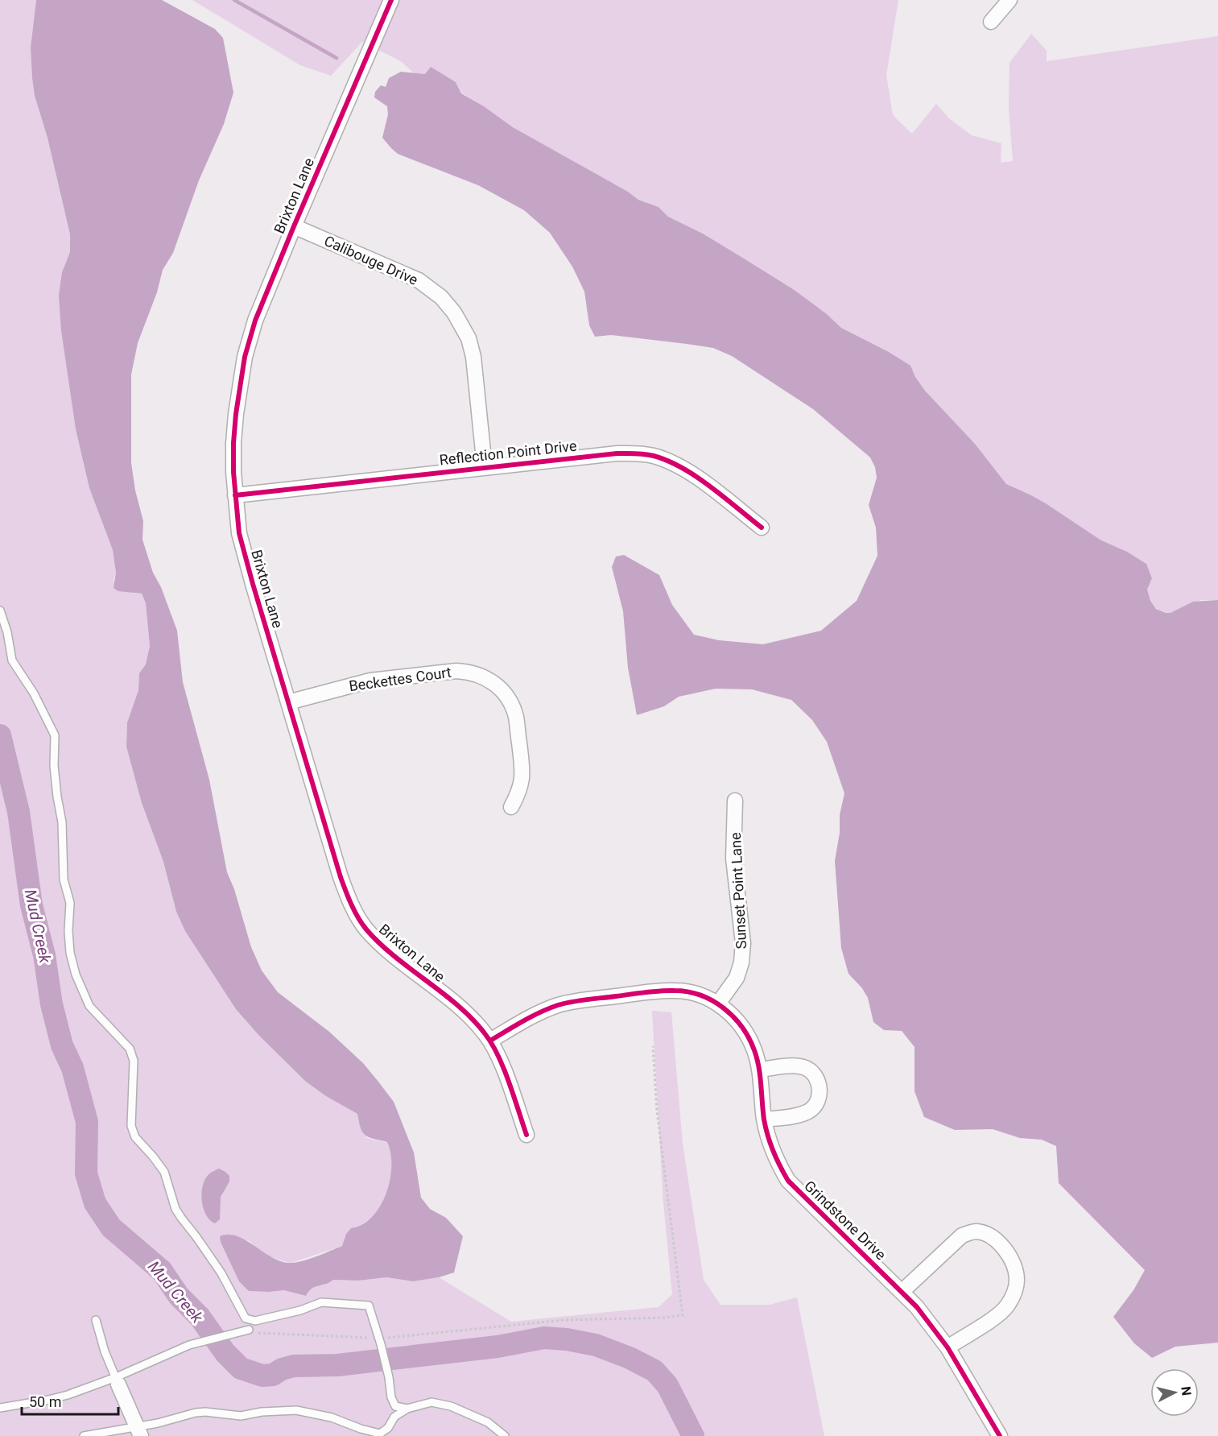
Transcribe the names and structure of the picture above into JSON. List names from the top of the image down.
{
  "streets": {
    "street": [
      "Brixton Lane",
      "Calibouge Drive",
      "Reflection Point Drive",
      "Beckettes Court",
      "Sunset Point Lane",
      "Grindstone Drive"
    ]
  },
  "crossings": [
    ["Brixton Lane", "Calibouge Drive"],
    ["Brixton Lane", "Reflection Point Drive"],
    ["Brixton Lane", "Beckettes Court"],
    ["Calibouge Drive", "Reflection Point Drive"],
    ["Sunset Point Lane", "Grindstone Drive"]
  ],
  "water": ["Mud Creek"],
  "scale_bar": "50 m",
  "north": "right"
}
